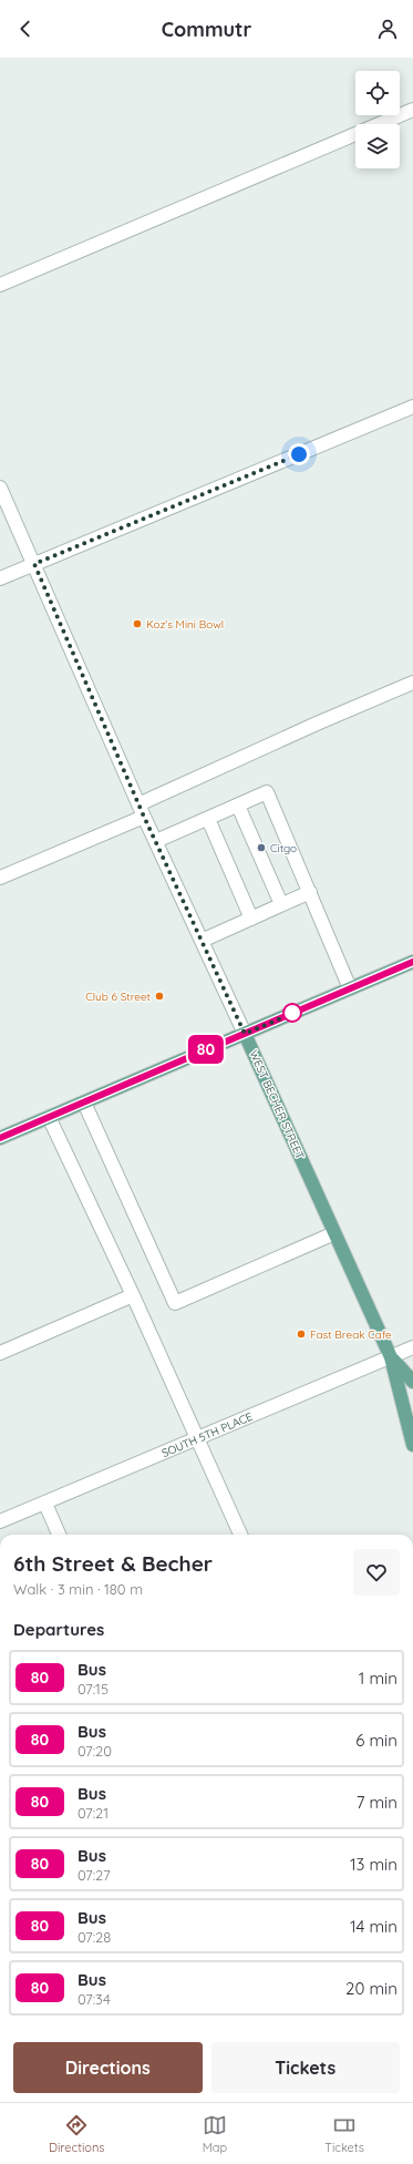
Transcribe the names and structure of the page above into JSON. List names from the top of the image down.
{
  "streets": {
    "main road": ["WEST BECHER STREET"],
    "street": ["SOUTH 5TH PLACE"]
  },
  "crossings": [
    ["WEST BECHER STREET", "SOUTH 5TH PLACE"]
  ],
  "places": [
    "Koz's Mini Bowl",
    "Citgo",
    "Club 6 Street",
    "Fast Break Cafe"
  ],
  "lines": ["bus line 80"],
  "page": {
    "header": "Commutr",
    "on_map": "80",
    "heading": [
      ["6th Street & Becher", "Walk · 3 min · 180 m"],
      "Departures"
    ],
    "list": [
      {
        "mark": "80",
        "name": "Bus",
        "note": "07:15",
        "value": "1 min"
      },
      {
        "mark": "80",
        "name": "Bus",
        "note": "07:20",
        "value": "6 min"
      },
      {
        "mark": "80",
        "name": "Bus",
        "note": "07:21",
        "value": "7 min"
      },
      {
        "mark": "80",
        "name": "Bus",
        "note": "07:27",
        "value": "13 min"
      },
      {
        "mark": "80",
        "name": "Bus",
        "note": "07:28",
        "value": "14 min"
      },
      {
        "mark": "80",
        "name": "Bus",
        "note": "07:34",
        "value": "20 min"
      }
    ],
    "buttons": ["Directions", "Tickets"],
    "tabs": ["Directions", "Map", "Tickets"]
  }
}
